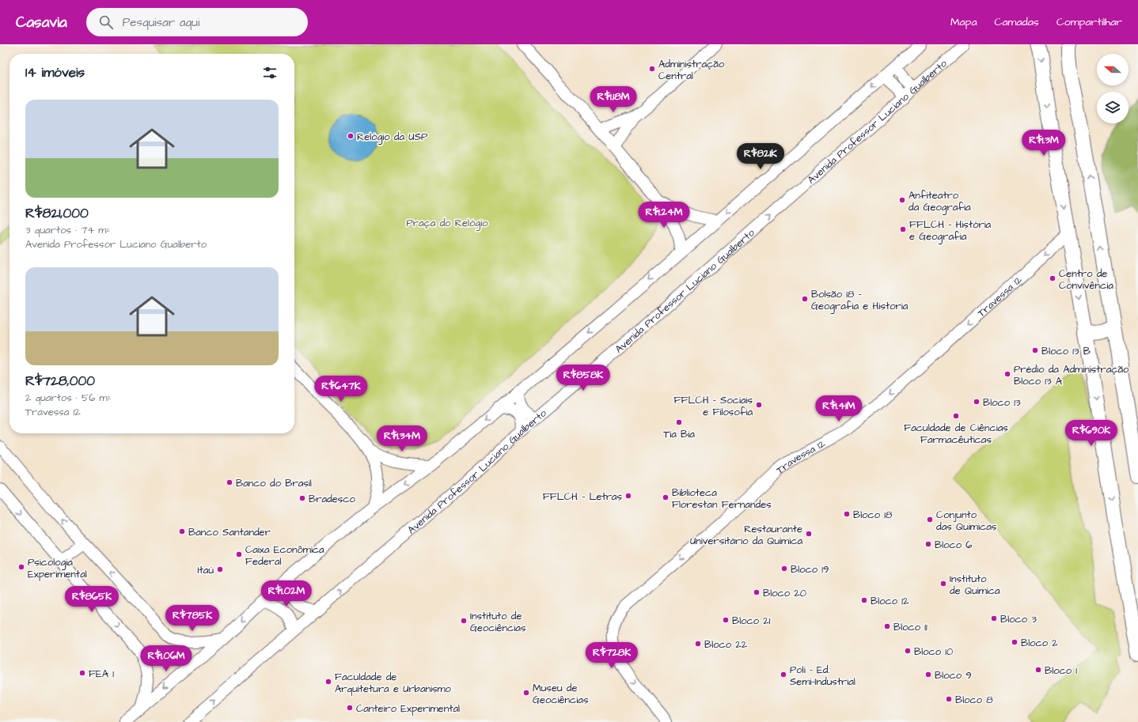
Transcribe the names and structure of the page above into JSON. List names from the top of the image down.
{
  "streets": {
    "street": ["Avenida Professor Luciano Gualberto", "Travessa 12"]
  },
  "one_way": ["Travessa 12"],
  "parks": ["Praça do Relógio"],
  "places": [
    "Administração Central",
    "Relógio da USP",
    "Anfiteatro da Geografia",
    "FFLCH - História e Geografia",
    "Centro de Convivência",
    "Bolsão 18 - Geografia e Historia",
    "Bloco 13 B",
    "Prédio da Administração Bloco 13 A",
    "Bloco 13",
    "FFLCH - Sociais e Filosofia",
    "Faculdade de Ciências Farmacêuticas",
    "Tia Bia",
    "Banco do Brasil",
    "FFLCH - Letras",
    "Biblioteca Florestan Fernandes",
    "Bradesco",
    "Bloco 18",
    "Conjunto das Químicas",
    "Banco Santander",
    "Restaurante Universitário da Química",
    "Bloco 6",
    "Caixa Econômica Federal",
    "Psicologia Experimental",
    "Bloco 19",
    "Itaú",
    "Instituto de Química",
    "Bloco 20",
    "Bloco 12",
    "Bloco 3",
    "Bloco 21",
    "Instituto de Geociências",
    "Bloco 11",
    "Bloco 2",
    "Bloco 22",
    "Bloco 10",
    "Bloco 1",
    "FEA 1",
    "Poli - Ed. Semi-Industrial",
    "Bloco 9",
    "Faculdade de Arquitetura e Urbanismo",
    "Museu de Geociências",
    "Bloco 8",
    "Canteiro Experimental"
  ],
  "north": "left",
  "page": {
    "header": "Casavia",
    "search": "Pesquisar aqui",
    "nav": ["Mapa", "Camadas", "Compartilhar"],
    "heading": "14 imóveis",
    "price": [
      "R$1.18M",
      "R$1.3M",
      "R$821K",
      "R$1.24M",
      "R$858K",
      "R$647K",
      "R$1.41M",
      "R$690K",
      "R$1.34M",
      "R$1.02M",
      "R$865K",
      "R$785K",
      "R$728K",
      "R$1.06M"
    ],
    "list": [
      {
        "name": "R$821,000",
        "note": "3 quartos · 74 m² · Avenida Professor Luciano Gualberto"
      },
      {
        "name": "R$728,000",
        "note": "2 quartos · 56 m² · Travessa 12"
      }
    ]
  }
}
